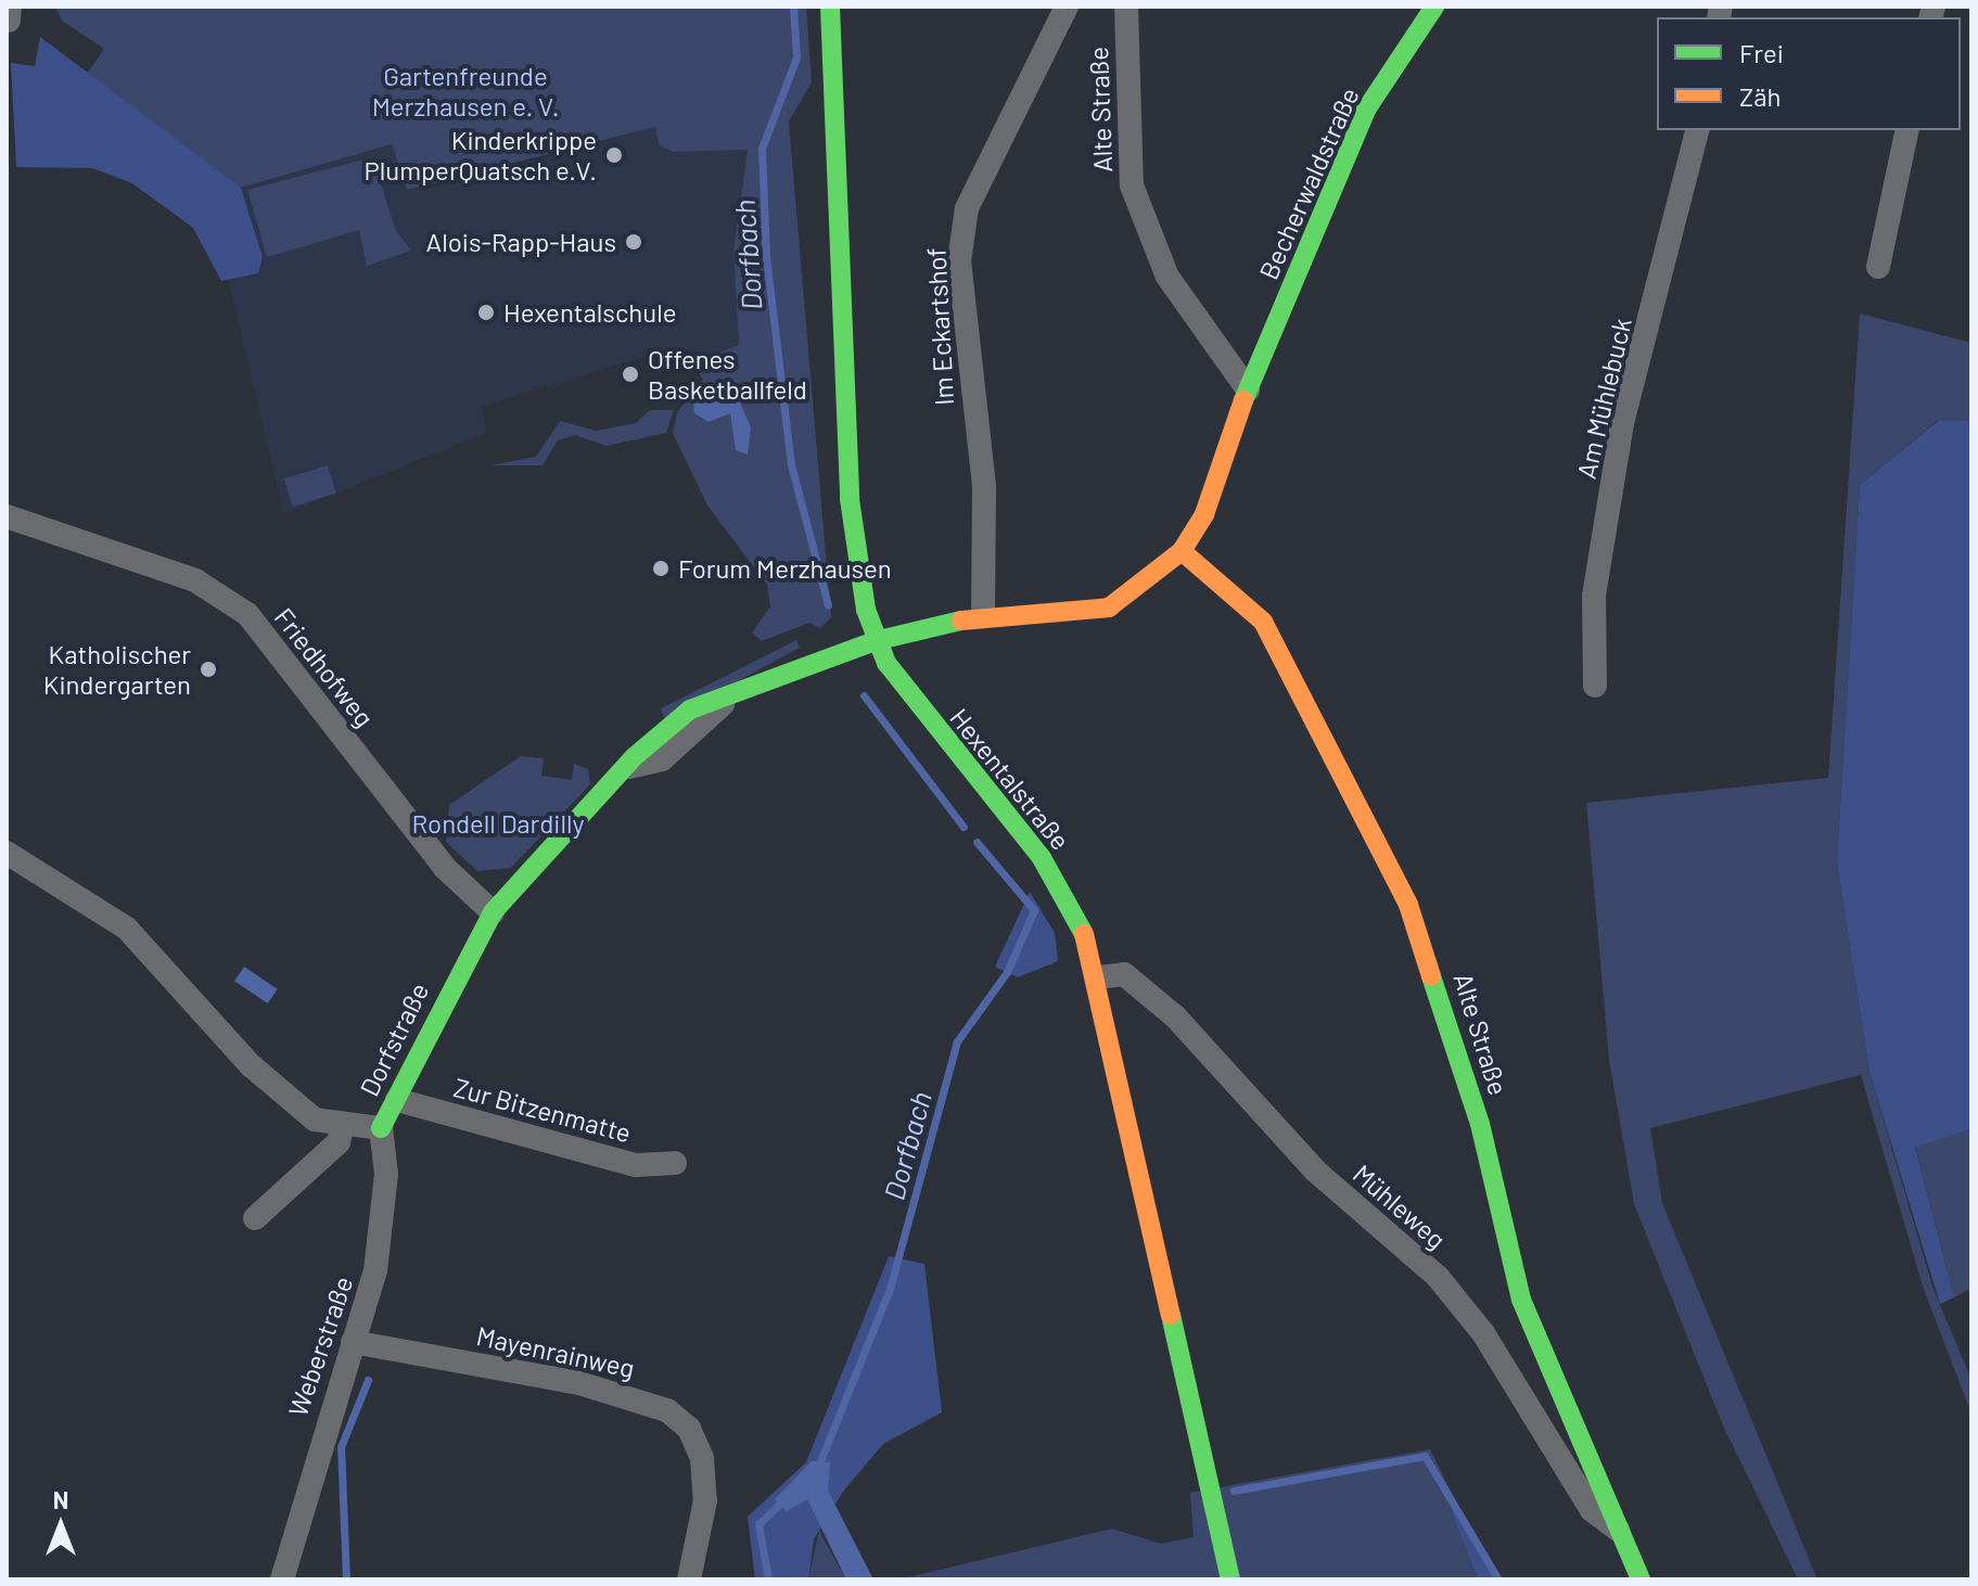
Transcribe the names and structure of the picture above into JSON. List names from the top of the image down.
{
  "streets": {
    "street": [
      "Alte Straße",
      "Becherwaldstraße",
      "Im Eckartshof",
      "Am Mühlebuck",
      "Friedhofweg",
      "Hexentalstraße",
      "Dorfstraße",
      "Zur Bitzenmatte",
      "Mühleweg",
      "Weberstraße",
      "Mayenrainweg"
    ]
  },
  "crossings": [
    ["Alte Straße", "Becherwaldstraße"],
    ["Alte Straße", "Dorfstraße"],
    ["Alte Straße", "Mühleweg"],
    ["Im Eckartshof", "Dorfstraße"],
    ["Friedhofweg", "Dorfstraße"],
    ["Hexentalstraße", "Dorfstraße"],
    ["Hexentalstraße", "Mühleweg"],
    ["Dorfstraße", "Zur Bitzenmatte"],
    ["Dorfstraße", "Weberstraße"],
    ["Weberstraße", "Mayenrainweg"]
  ],
  "water": ["Dorfbach"],
  "parks": ["Gartenfreunde Merzhausen e. V.", "Rondell Dardilly"],
  "places": [
    "Kinderkrippe PlumperQuatsch e.V.",
    "Alois-Rapp-Haus",
    "Hexentalschule",
    "Offenes Basketballfeld",
    "Forum Merzhausen",
    "Katholischer Kindergarten"
  ],
  "legend": ["Frei", "Zäh"],
  "north": "top"
}
